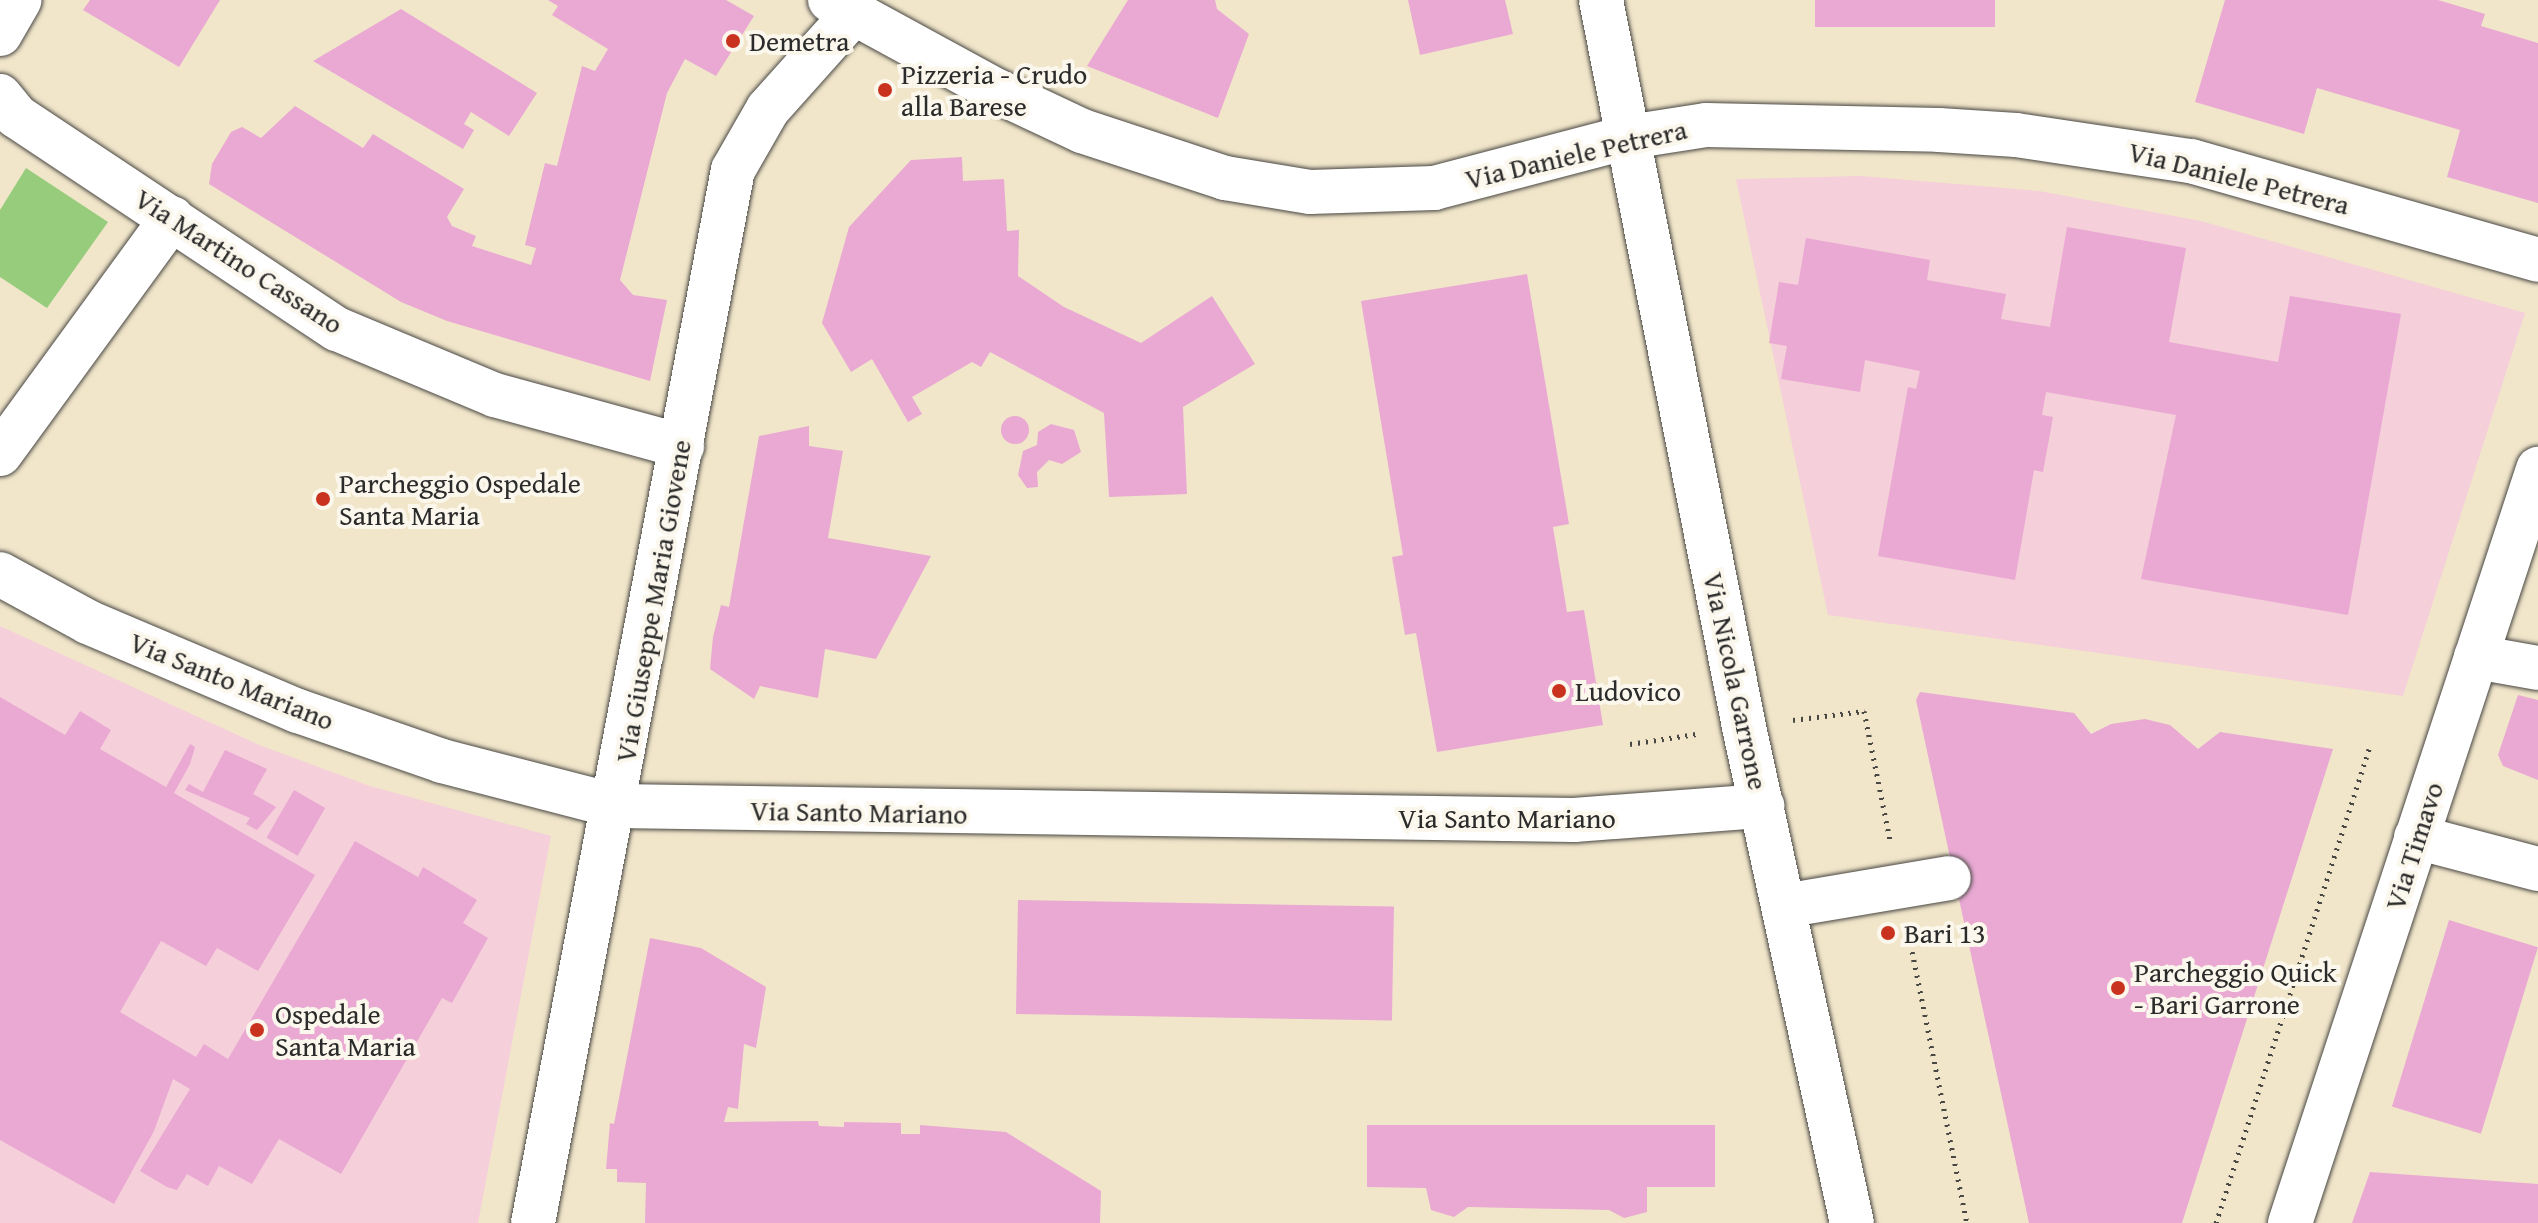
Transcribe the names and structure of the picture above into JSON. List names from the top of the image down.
{
  "streets": {
    "street": [
      "Via Daniele Petrera",
      "Via Martino Cassano",
      "Via Giuseppe Maria Giovene",
      "Via Santo Mariano",
      "Via Nicola Garrone",
      "Via Timavo"
    ]
  },
  "crossings": [
    ["Via Daniele Petrera", "Via Giuseppe Maria Giovene"],
    ["Via Daniele Petrera", "Via Nicola Garrone"],
    ["Via Martino Cassano", "Via Giuseppe Maria Giovene"],
    ["Via Giuseppe Maria Giovene", "Via Santo Mariano"],
    ["Via Santo Mariano", "Via Nicola Garrone"]
  ],
  "places": [
    "Demetra",
    "Pizzeria - Crudo alla Barese",
    "Parcheggio Ospedale Santa Maria",
    "Ludovico",
    "Bari 13",
    "Parcheggio Quick - Bari Garrone",
    "Ospedale Santa Maria"
  ]
}
